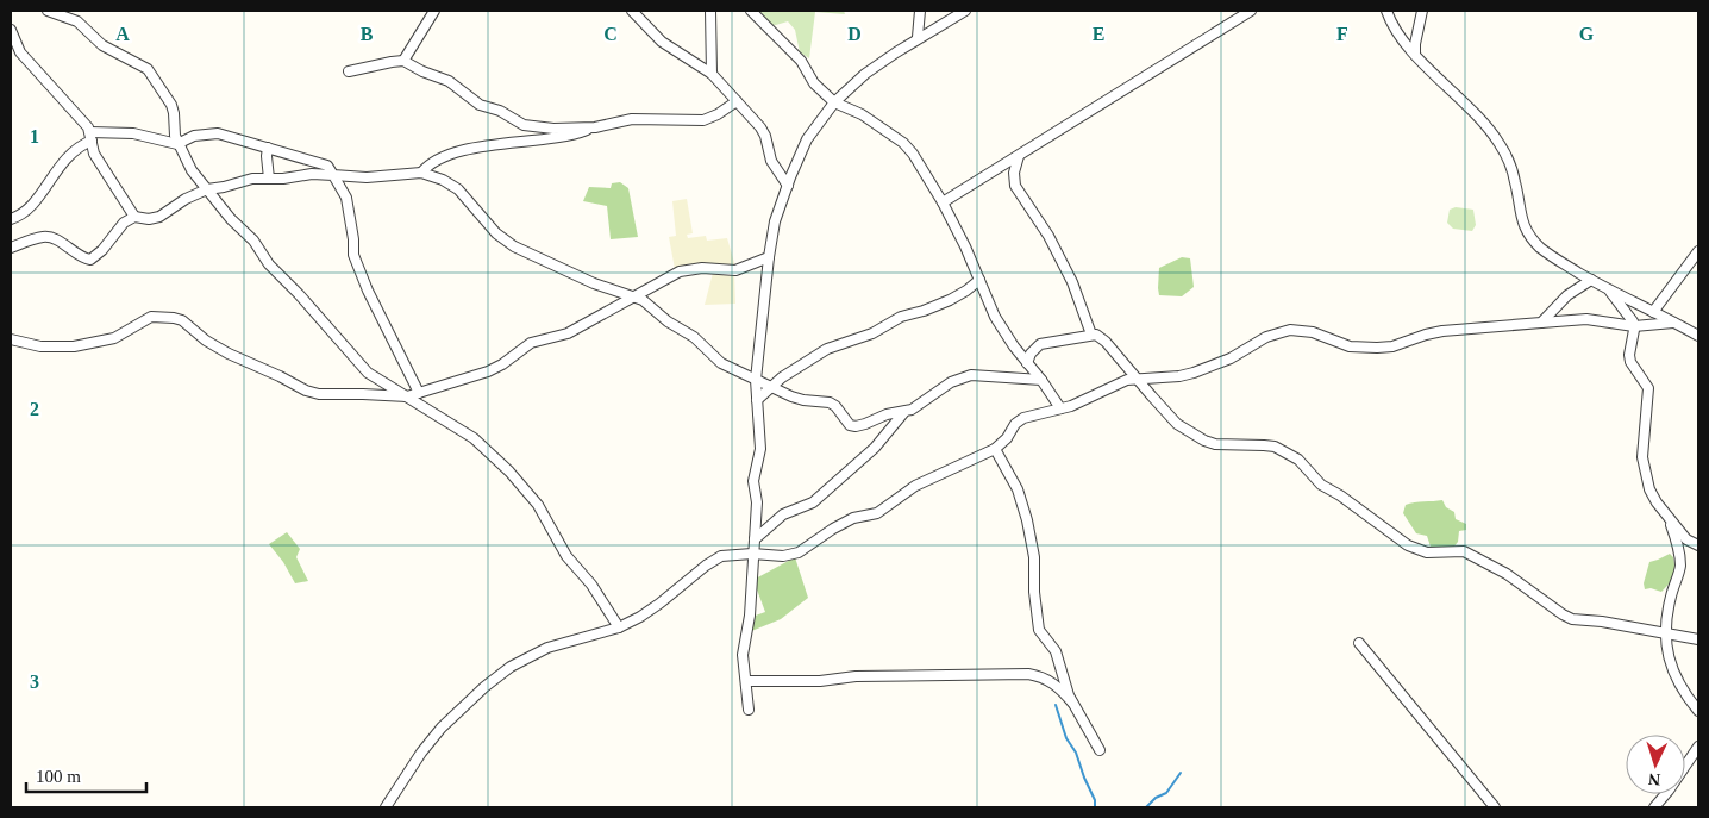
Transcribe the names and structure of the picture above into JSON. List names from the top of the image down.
{
  "scale_bar": "100 m",
  "north": "bottom",
  "grid": {
    "columns": [
      "A",
      "B",
      "C",
      "D",
      "E",
      "F",
      "G"
    ],
    "rows": ["1", "2", "3"]
  }
}
